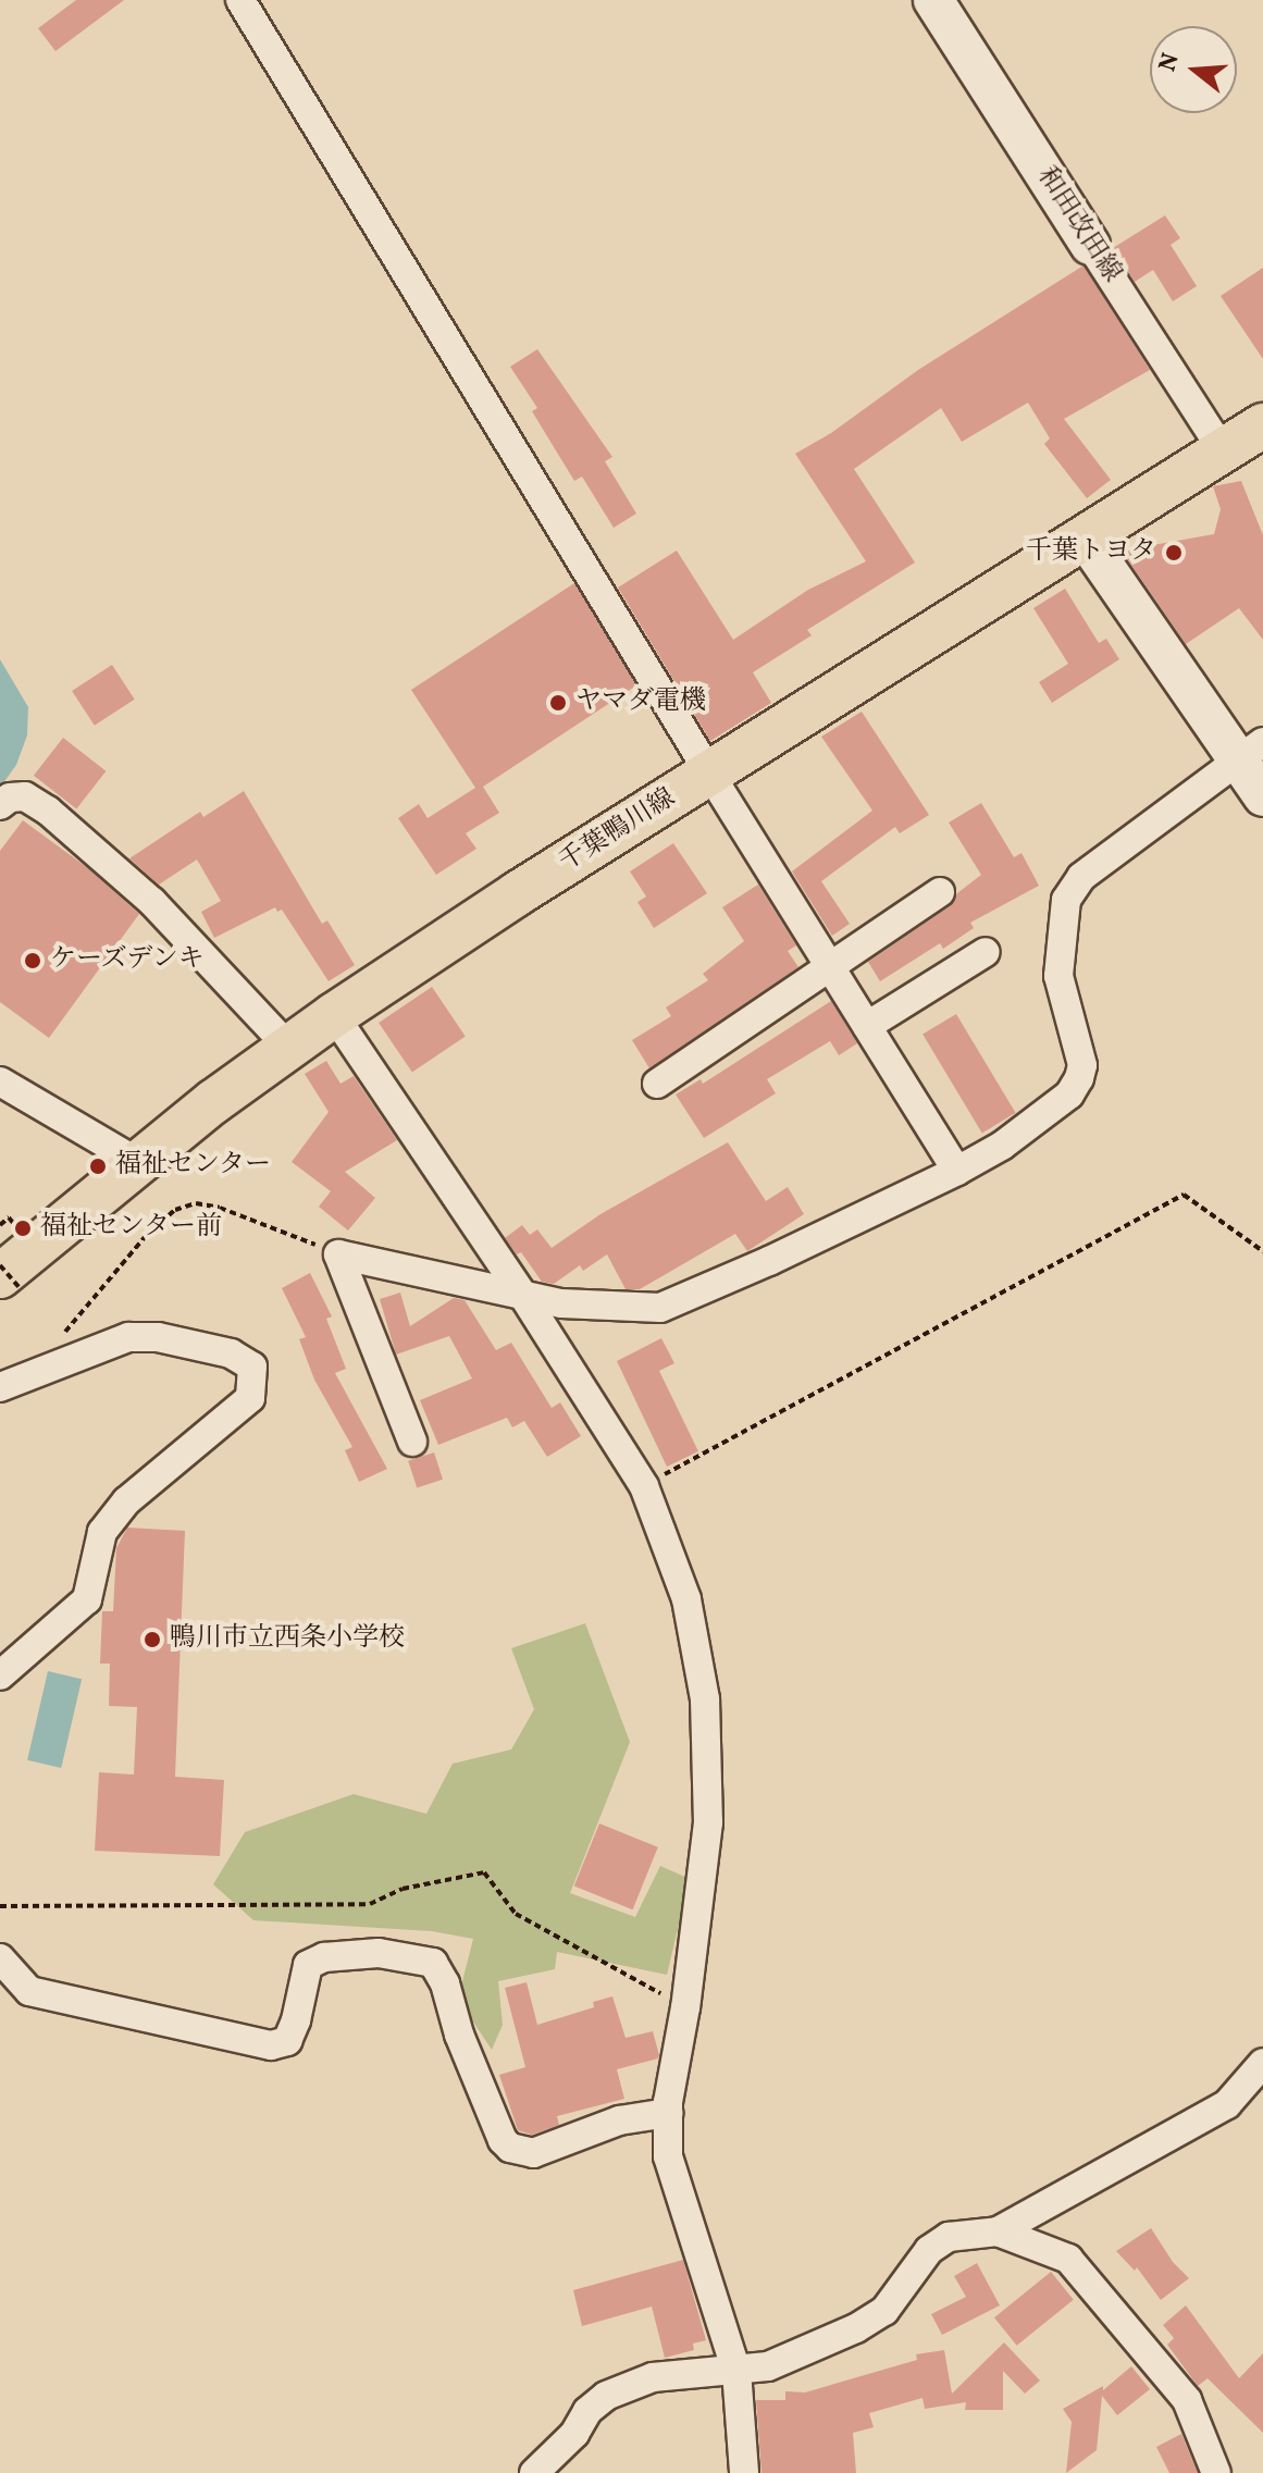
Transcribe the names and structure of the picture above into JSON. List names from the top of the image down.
{
  "streets": {
    "main road": ["千葉鴨川線"],
    "street": ["和田改田線"]
  },
  "crossings": [
    ["和田改田線", "千葉鴨川線"]
  ],
  "places": [
    "千葉トヨタ",
    "ヤマダ電機",
    "ケーズデンキ",
    "福祉センター",
    "福祉センター前",
    "鴨川市立西条小学校"
  ],
  "north": "left"
}
